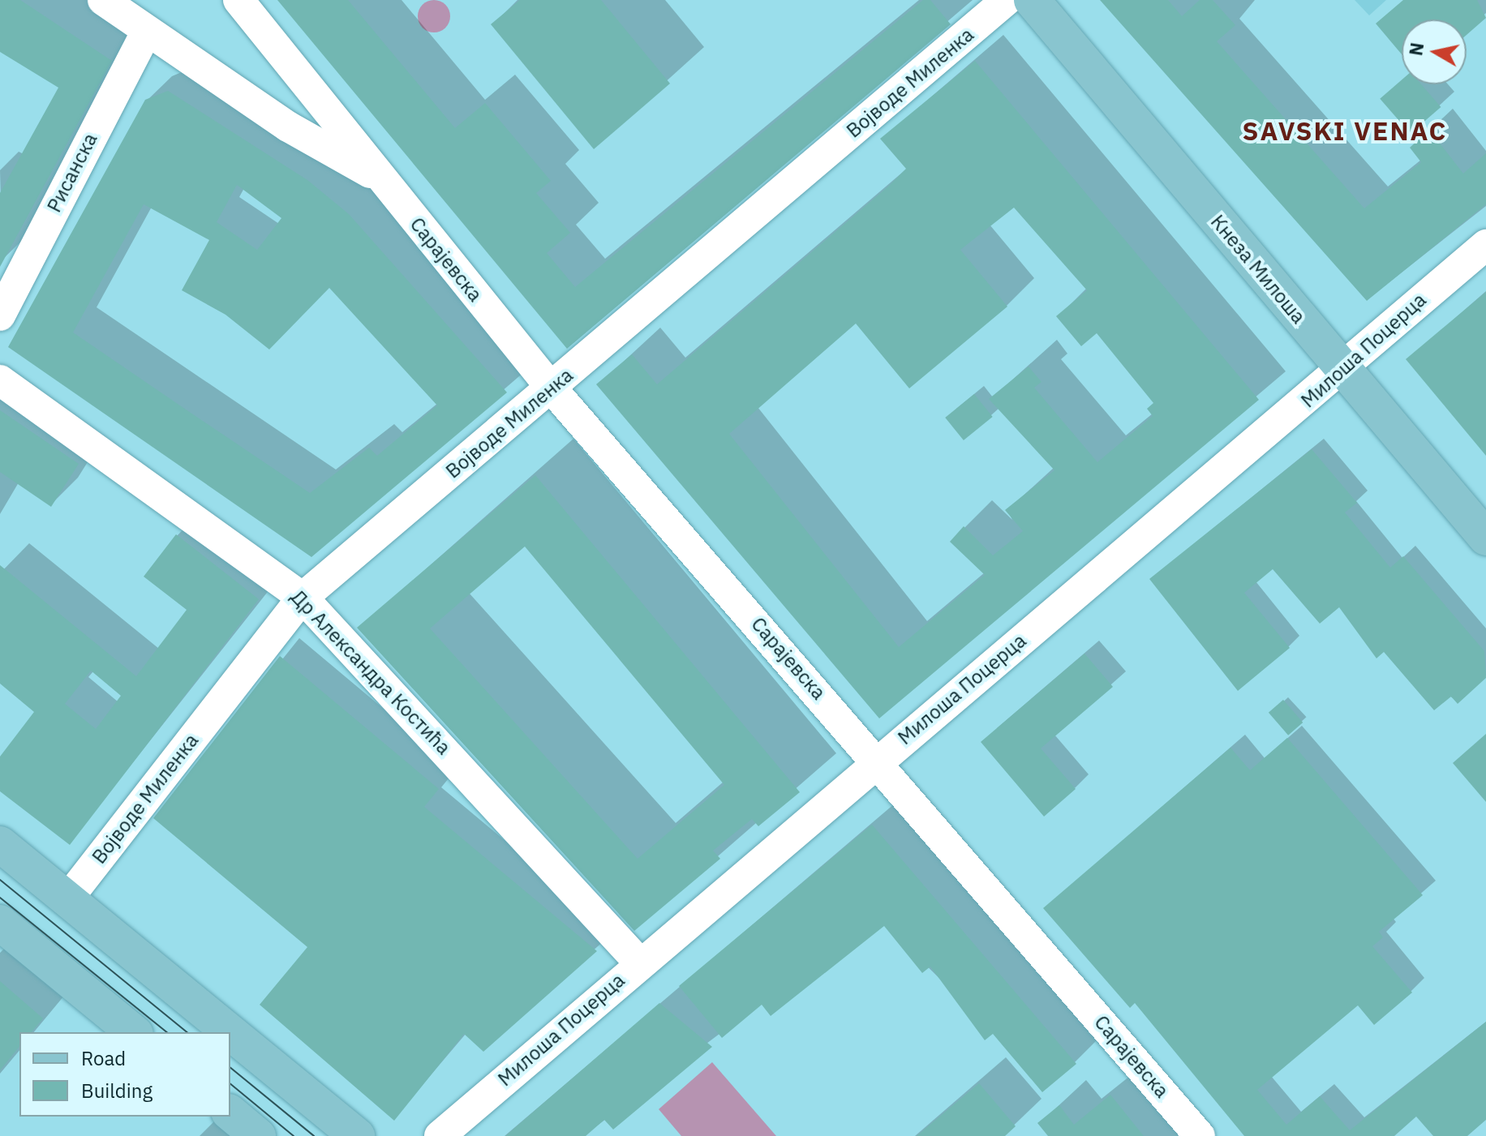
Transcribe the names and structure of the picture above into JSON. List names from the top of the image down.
{
  "streets": {
    "main road": ["Кнеза Милоша"],
    "street": [
      "Војводе Миленка",
      "Рисанска",
      "Сарајевска",
      "Милоша Поцерца",
      "Др Александра Костића"
    ]
  },
  "crossings": [
    ["Војводе Миленка", "Сарајевска"],
    ["Војводе Миленка", "Др Александра Костића"],
    ["Рисанска", "Сарајевска"],
    ["Сарајевска", "Милоша Поцерца"],
    ["Кнеза Милоша", "Милоша Поцерца"],
    ["Милоша Поцерца", "Др Александра Костића"]
  ],
  "districts": ["SAVSKI VENAC"],
  "legend": ["Road", "Building"],
  "north": "left"
}
